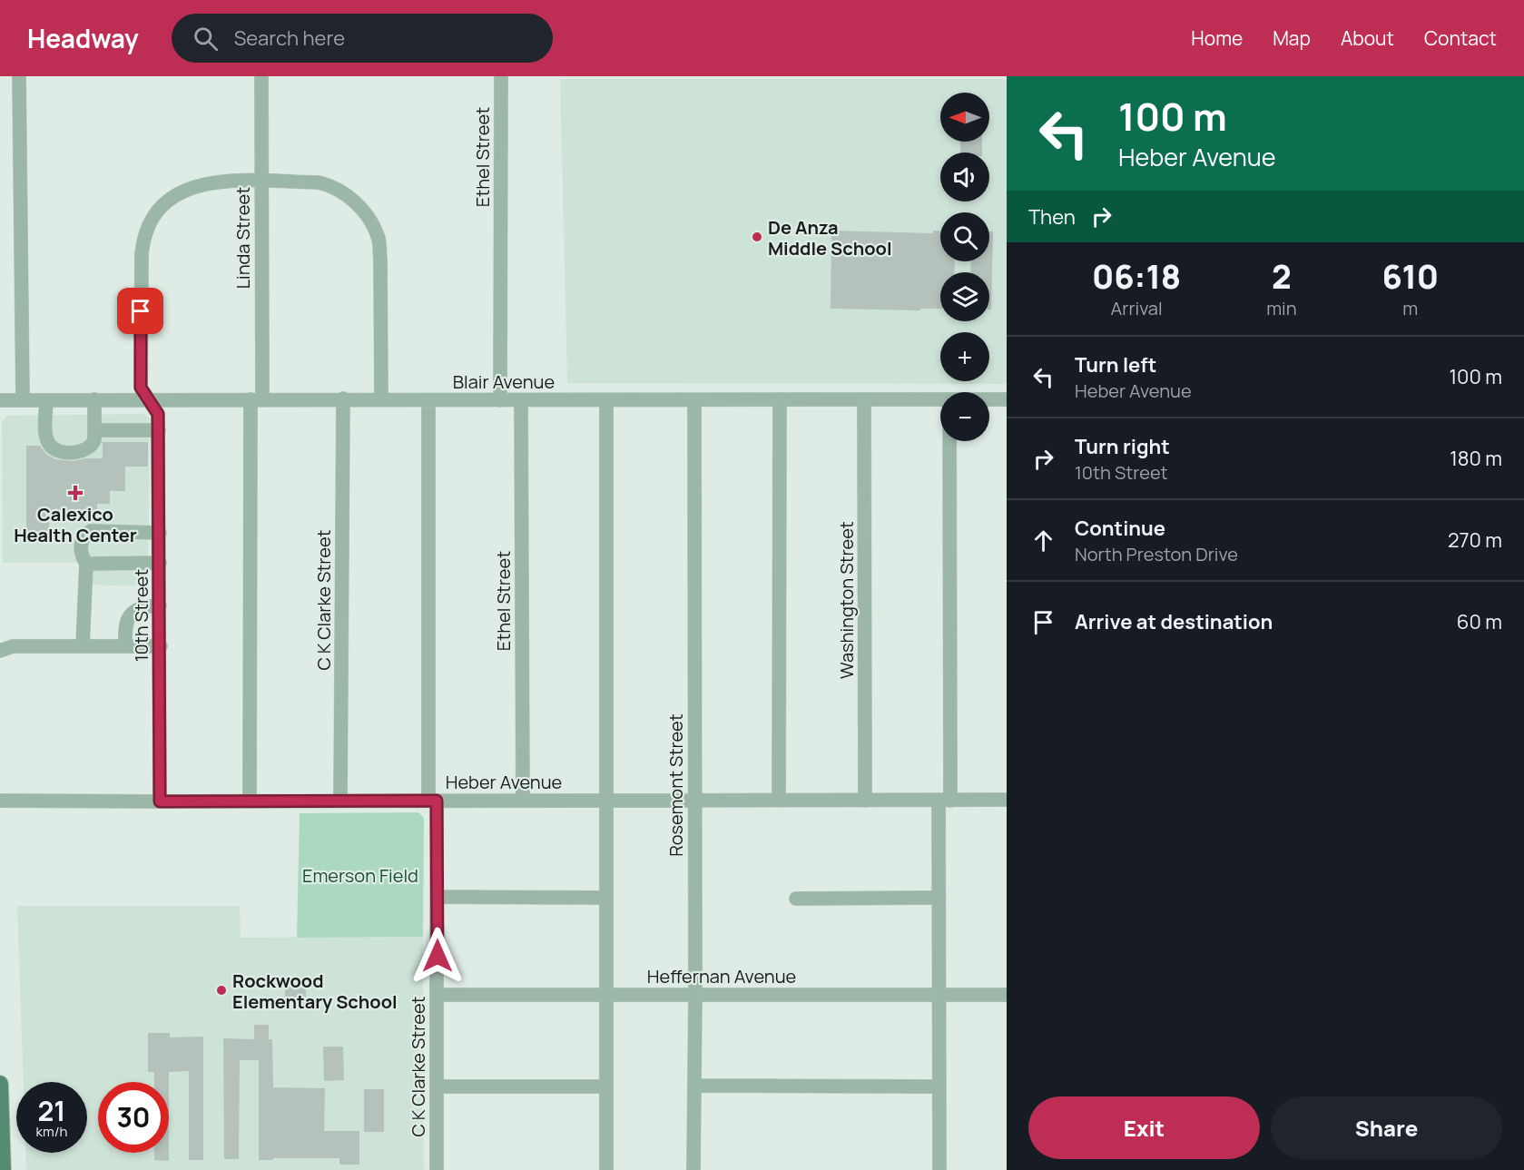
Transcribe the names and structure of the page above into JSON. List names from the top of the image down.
{
  "streets": {
    "street": [
      "Ethel Street",
      "Linda Street",
      "Blair Avenue",
      "C K Clarke Street",
      "Washington Street",
      "10th Street",
      "Heber Avenue",
      "Rosemont Street",
      "Heffernan Avenue"
    ]
  },
  "crossings": [
    ["Ethel Street", "Blair Avenue"],
    ["Ethel Street", "Heber Avenue"],
    ["Linda Street", "Blair Avenue"],
    ["Linda Street", "10th Street"],
    ["Linda Street", "Heber Avenue"],
    ["Blair Avenue", "C K Clarke Street"],
    ["Blair Avenue", "Washington Street"],
    ["Blair Avenue", "10th Street"],
    ["Blair Avenue", "Rosemont Street"],
    ["C K Clarke Street", "Heber Avenue"],
    ["C K Clarke Street", "Heffernan Avenue"],
    ["Washington Street", "Heber Avenue"],
    ["10th Street", "Heber Avenue"],
    ["Heber Avenue", "Rosemont Street"],
    ["Rosemont Street", "Heffernan Avenue"]
  ],
  "parks": ["Emerson Field"],
  "places": {
    "other": ["De Anza Middle School", "Rockwood Elementary School"],
    "health": ["Calexico Health Center"]
  },
  "north": "left",
  "page": {
    "header": "Headway",
    "search": "Search here",
    "nav": [
      "Home",
      "Map",
      "About",
      "Contact"
    ],
    "turn": ["100 m", "Heber Avenue"],
    "map_buttons": ["+", "−"],
    "then": "Then",
    "eta": [
      "06:18",
      "Arrival",
      "2",
      "min",
      "610",
      "m"
    ],
    "list": [
      {
        "name": "Turn left",
        "note": "Heber Avenue",
        "value": "100 m"
      },
      {
        "name": "Turn right",
        "note": "10th Street",
        "value": "180 m"
      },
      {
        "name": "Continue",
        "note": "North Preston Drive",
        "value": "270 m"
      },
      {
        "name": "Arrive at destination",
        "value": "60 m"
      }
    ],
    "speed": "21 km/h",
    "limit": "30",
    "buttons": ["Exit", "Share"]
  }
}
